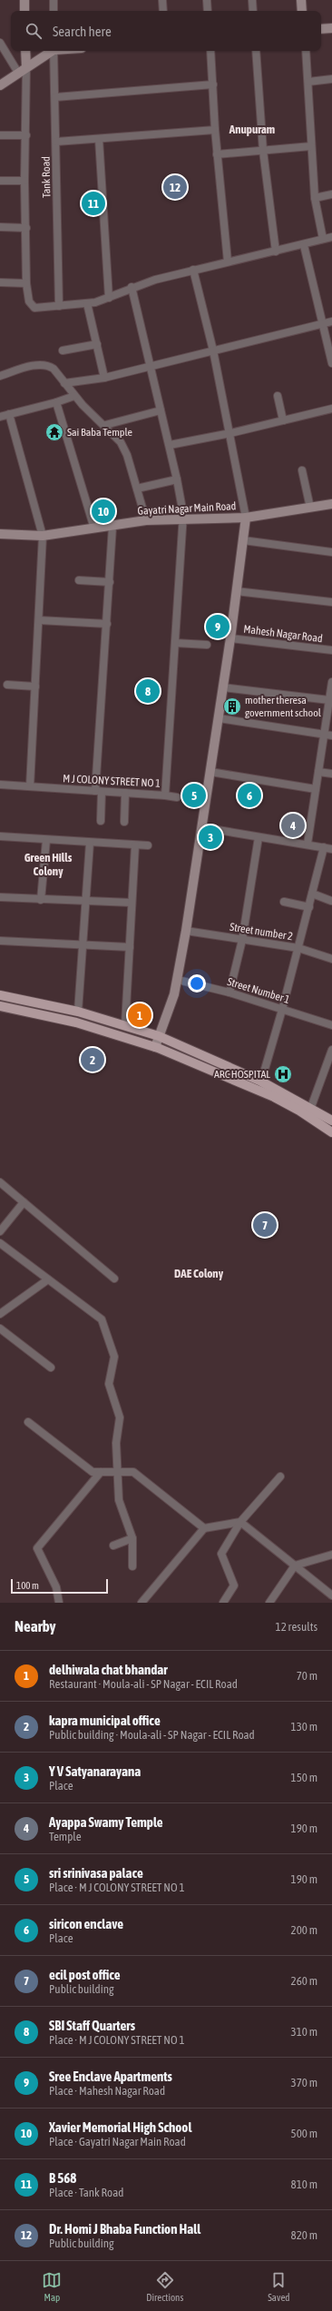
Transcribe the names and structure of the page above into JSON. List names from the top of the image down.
{
  "streets": {
    "street": [
      "Tank Road",
      "Gayatri Nagar Main Road",
      "Mahesh Nagar Road",
      "M J COLONY STREET NO 1",
      "Street number 2",
      "Street Number 1"
    ]
  },
  "crossings": [
    ["Gayatri Nagar Main Road", "M J COLONY STREET NO 1"]
  ],
  "districts": ["Anupuram", "Green Hills Colony", "DAE Colony"],
  "places": {
    "temple": ["Sai Baba Temple"],
    "building": ["mother theresa government school"],
    "hospital": ["ARC HOSPITAL"]
  },
  "scale_bar": "100 m",
  "page": {
    "search": "Search here",
    "pins": [
      "12",
      "11",
      "10",
      "9",
      "8",
      "5",
      "6",
      "4",
      "3",
      "1",
      "2",
      "7"
    ],
    "scale": "100 m",
    "heading": ["Nearby", "12 results"],
    "list": [
      {
        "mark": "1",
        "name": "delhiwala chat bhandar",
        "note": "Restaurant · Moula-ali - SP Nagar - ECIL Road",
        "value": "70 m"
      },
      {
        "mark": "2",
        "name": "kapra municipal office",
        "note": "Public building · Moula-ali - SP Nagar - ECIL Road",
        "value": "130 m"
      },
      {
        "mark": "3",
        "name": "Y V Satyanarayana",
        "note": "Place",
        "value": "150 m"
      },
      {
        "mark": "4",
        "name": "Ayappa Swamy Temple",
        "note": "Temple",
        "value": "190 m"
      },
      {
        "mark": "5",
        "name": "sri srinivasa palace",
        "note": "Place · M J COLONY STREET NO 1",
        "value": "190 m"
      },
      {
        "mark": "6",
        "name": "siricon enclave",
        "note": "Place",
        "value": "200 m"
      },
      {
        "mark": "7",
        "name": "ecil post office",
        "note": "Public building",
        "value": "260 m"
      },
      {
        "mark": "8",
        "name": "SBI Staff Quarters",
        "note": "Place · M J COLONY STREET NO 1",
        "value": "310 m"
      },
      {
        "mark": "9",
        "name": "Sree Enclave Apartments",
        "note": "Place · Mahesh Nagar Road",
        "value": "370 m"
      },
      {
        "mark": "10",
        "name": "Xavier Memorial High School",
        "note": "Place · Gayatri Nagar Main Road",
        "value": "500 m"
      },
      {
        "mark": "11",
        "name": "B 568",
        "note": "Place · Tank Road",
        "value": "810 m"
      },
      {
        "mark": "12",
        "name": "Dr. Homi J Bhaba Function Hall",
        "note": "Public building",
        "value": "820 m"
      }
    ],
    "nav": ["Map", "Directions", "Saved"]
  }
}
